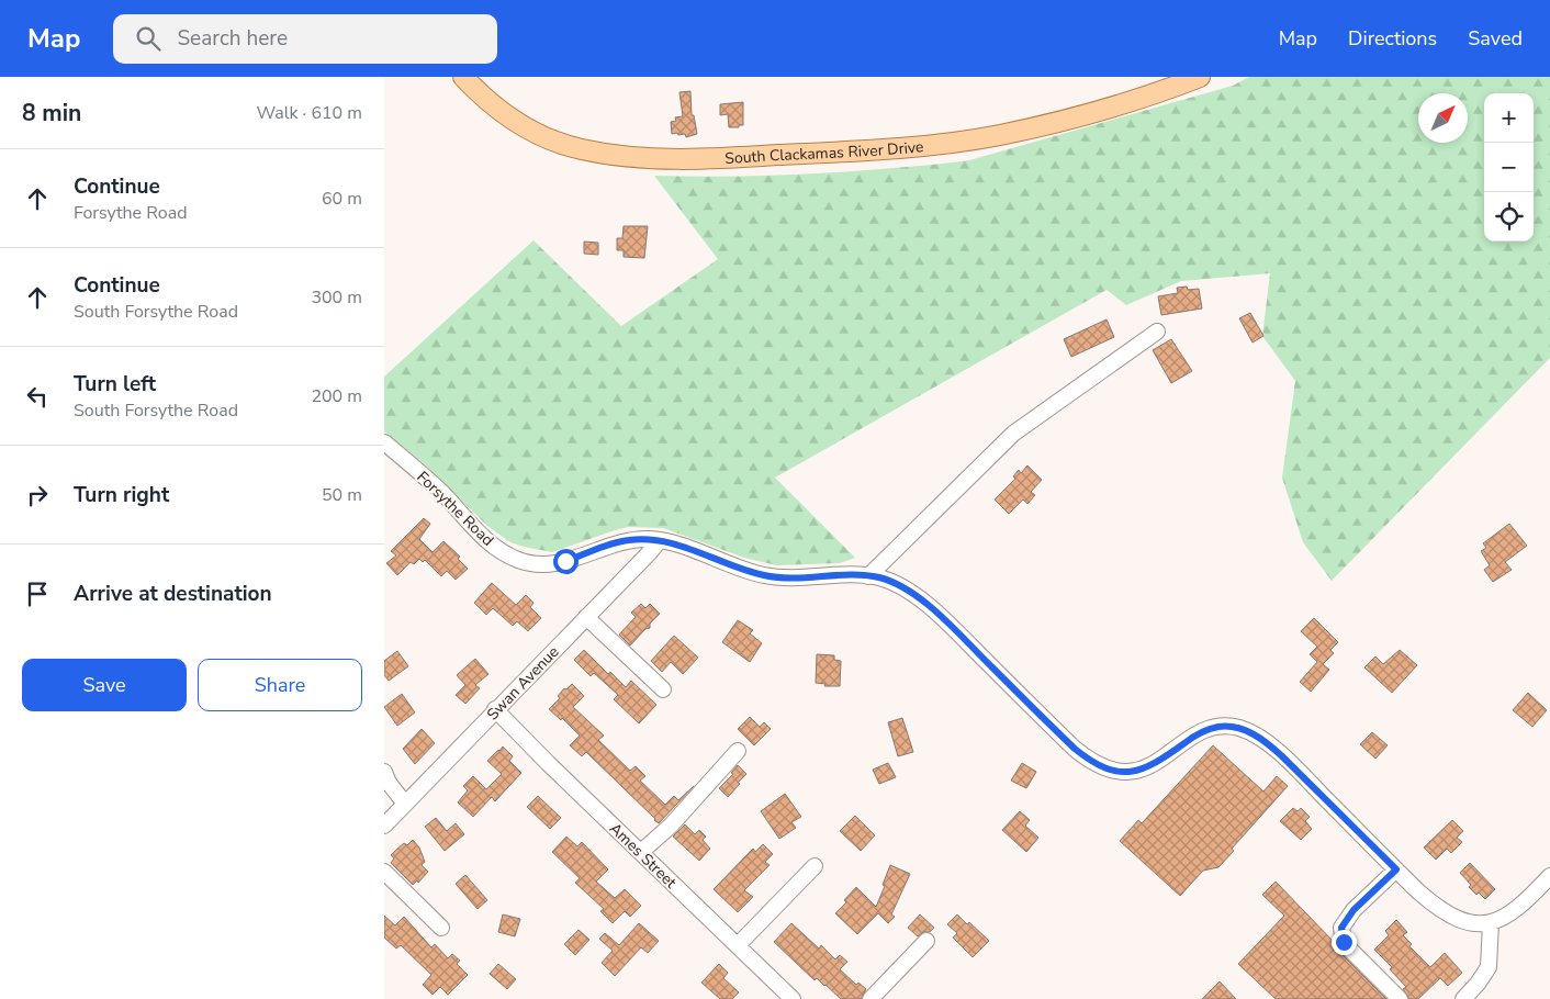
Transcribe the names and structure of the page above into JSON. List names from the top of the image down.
{
  "streets": {
    "main road": ["South Clackamas River Drive"],
    "street": ["Forsythe Road", "Swan Avenue", "Ames Street"]
  },
  "crossings": [
    ["Forsythe Road", "Swan Avenue"],
    ["Swan Avenue", "Ames Street"]
  ],
  "north": "top right",
  "page": {
    "header": "Map",
    "search": "Search here",
    "nav": ["Map", "Directions", "Saved"],
    "heading": ["8 min", "Walk · 610 m"],
    "map_buttons": ["+", "−"],
    "list": [
      ["Continue", "Forsythe Road", "60 m"],
      ["Continue", "South Forsythe Road", "300 m"],
      ["Turn left", "South Forsythe Road", "200 m"],
      ["Turn right", "50 m"],
      "Arrive at destination"
    ],
    "buttons": ["Save", "Share"]
  }
}
